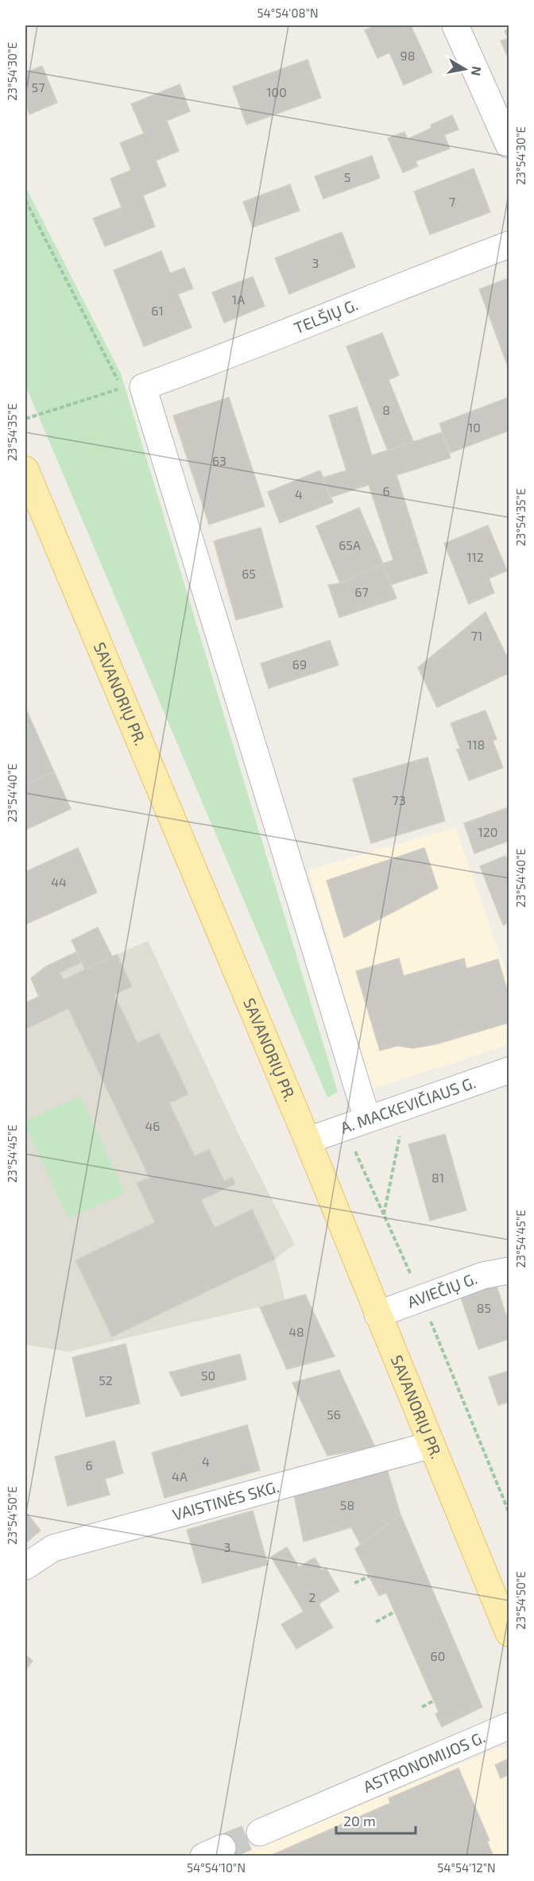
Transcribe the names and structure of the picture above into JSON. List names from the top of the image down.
{
  "streets": {
    "main road": ["SAVANORIŲ PR."],
    "street": [
      "TELŠIŲ G.",
      "A. MACKEVIČIAUS G.",
      "AVIEČIŲ G.",
      "VAISTINĖS SKG.",
      "ASTRONOMIJOS G."
    ]
  },
  "crossings": [
    ["SAVANORIŲ PR.", "A. MACKEVIČIAUS G."],
    ["SAVANORIŲ PR.", "AVIEČIŲ G."],
    ["SAVANORIŲ PR.", "VAISTINĖS SKG."]
  ],
  "house_numbers": [
    "98",
    "57",
    "100",
    "5",
    "7",
    "3",
    "1A",
    "61",
    "8",
    "10",
    "63",
    "6",
    "4",
    "65A",
    "112",
    "65",
    "67",
    "71",
    "69",
    "118",
    "73",
    "120",
    "44",
    "46",
    "81",
    "85",
    "48",
    "50",
    "52",
    "56",
    "4",
    "6",
    "4A",
    "58",
    "3",
    "2",
    "60"
  ],
  "scale_bar": "20 m",
  "north": "right",
  "coordinates": [
    "54°54'08\"N",
    "23°54'30\"E",
    "23°54'35\"E",
    "23°54'40\"E",
    "23°54'45\"E",
    "23°54'50\"E",
    "54°54'10\"N",
    "54°54'12\"N"
  ]
}
